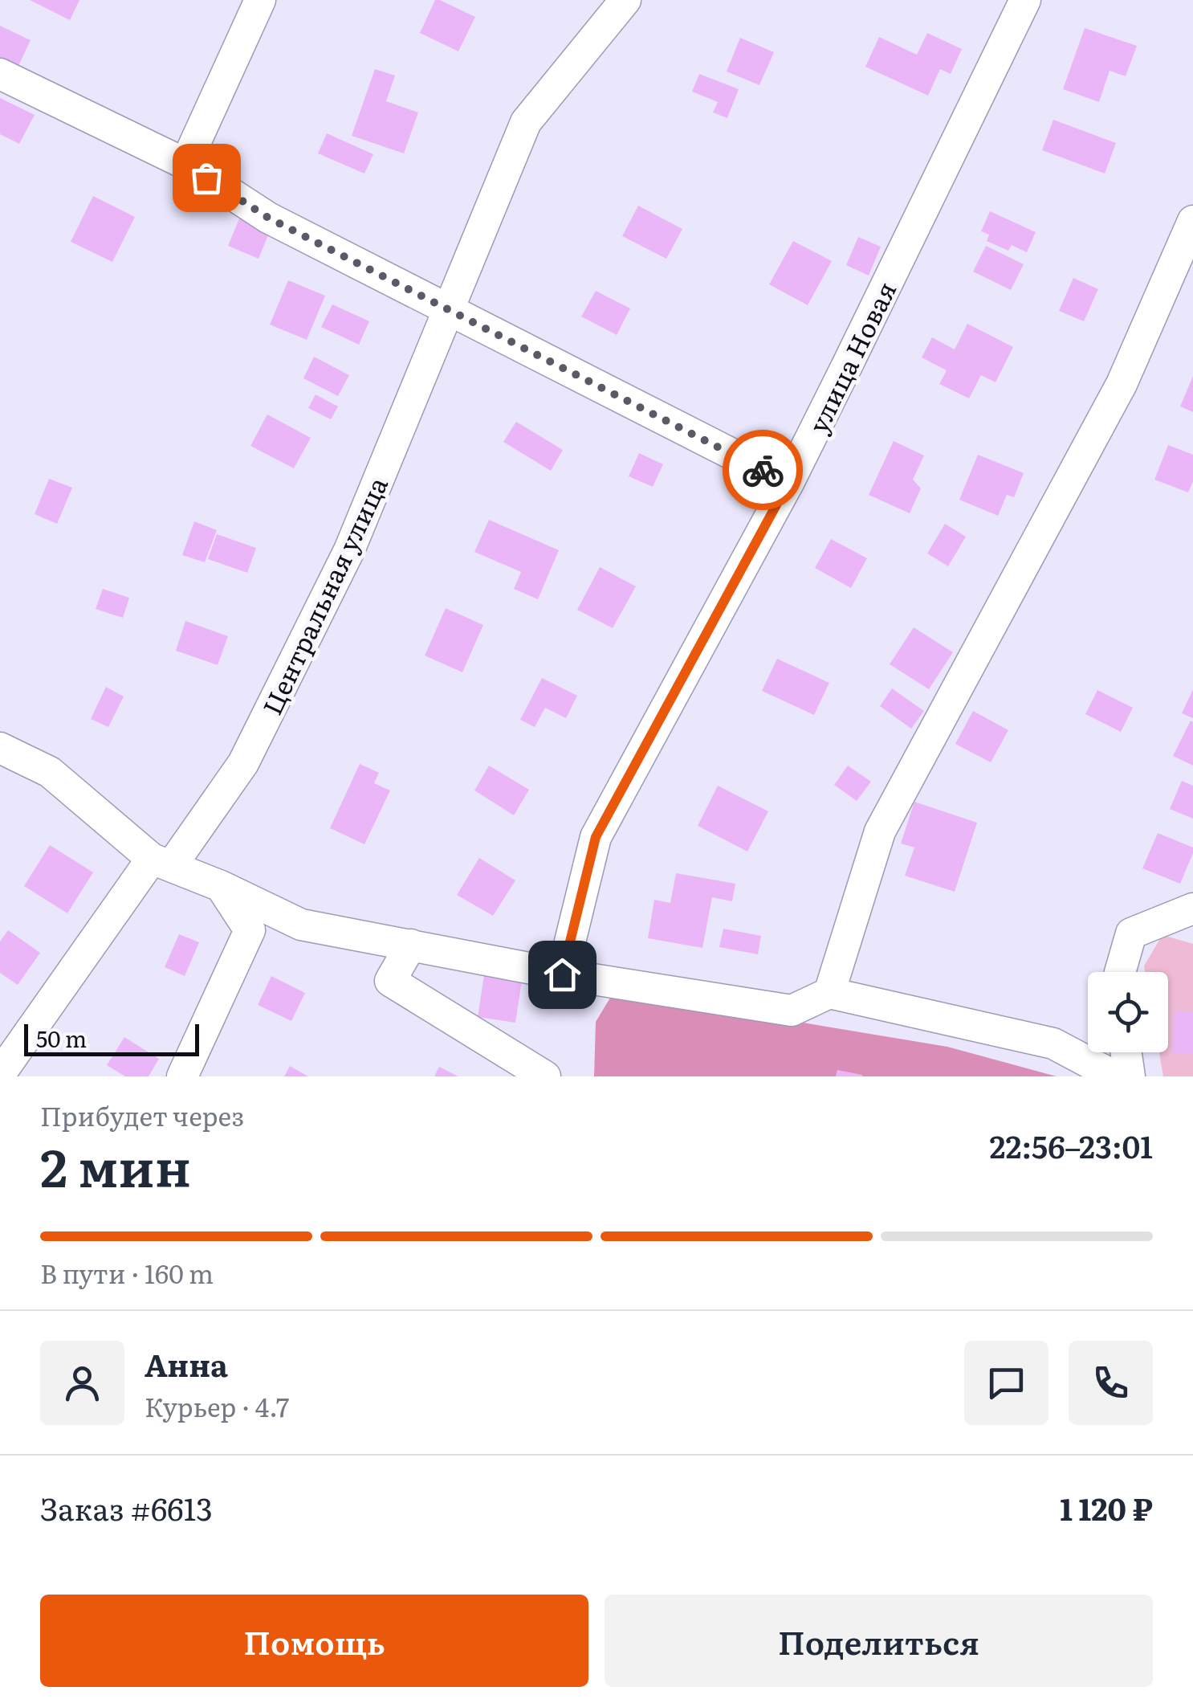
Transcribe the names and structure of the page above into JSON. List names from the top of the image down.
{
  "streets": {
    "street": ["улица Новая", "Центральная улица"]
  },
  "scale_bar": "50 m",
  "page": {
    "scale": "50 m",
    "heading": ["2 мин", "Прибудет через", "22:56–23:01"],
    "panel": [
      "Анна",
      "Курьер · 4.7",
      "Заказ #6613",
      "1 120 ₽"
    ],
    "bar": "В пути · 160 m",
    "buttons": ["Помощь", "Поделиться"]
  }
}
